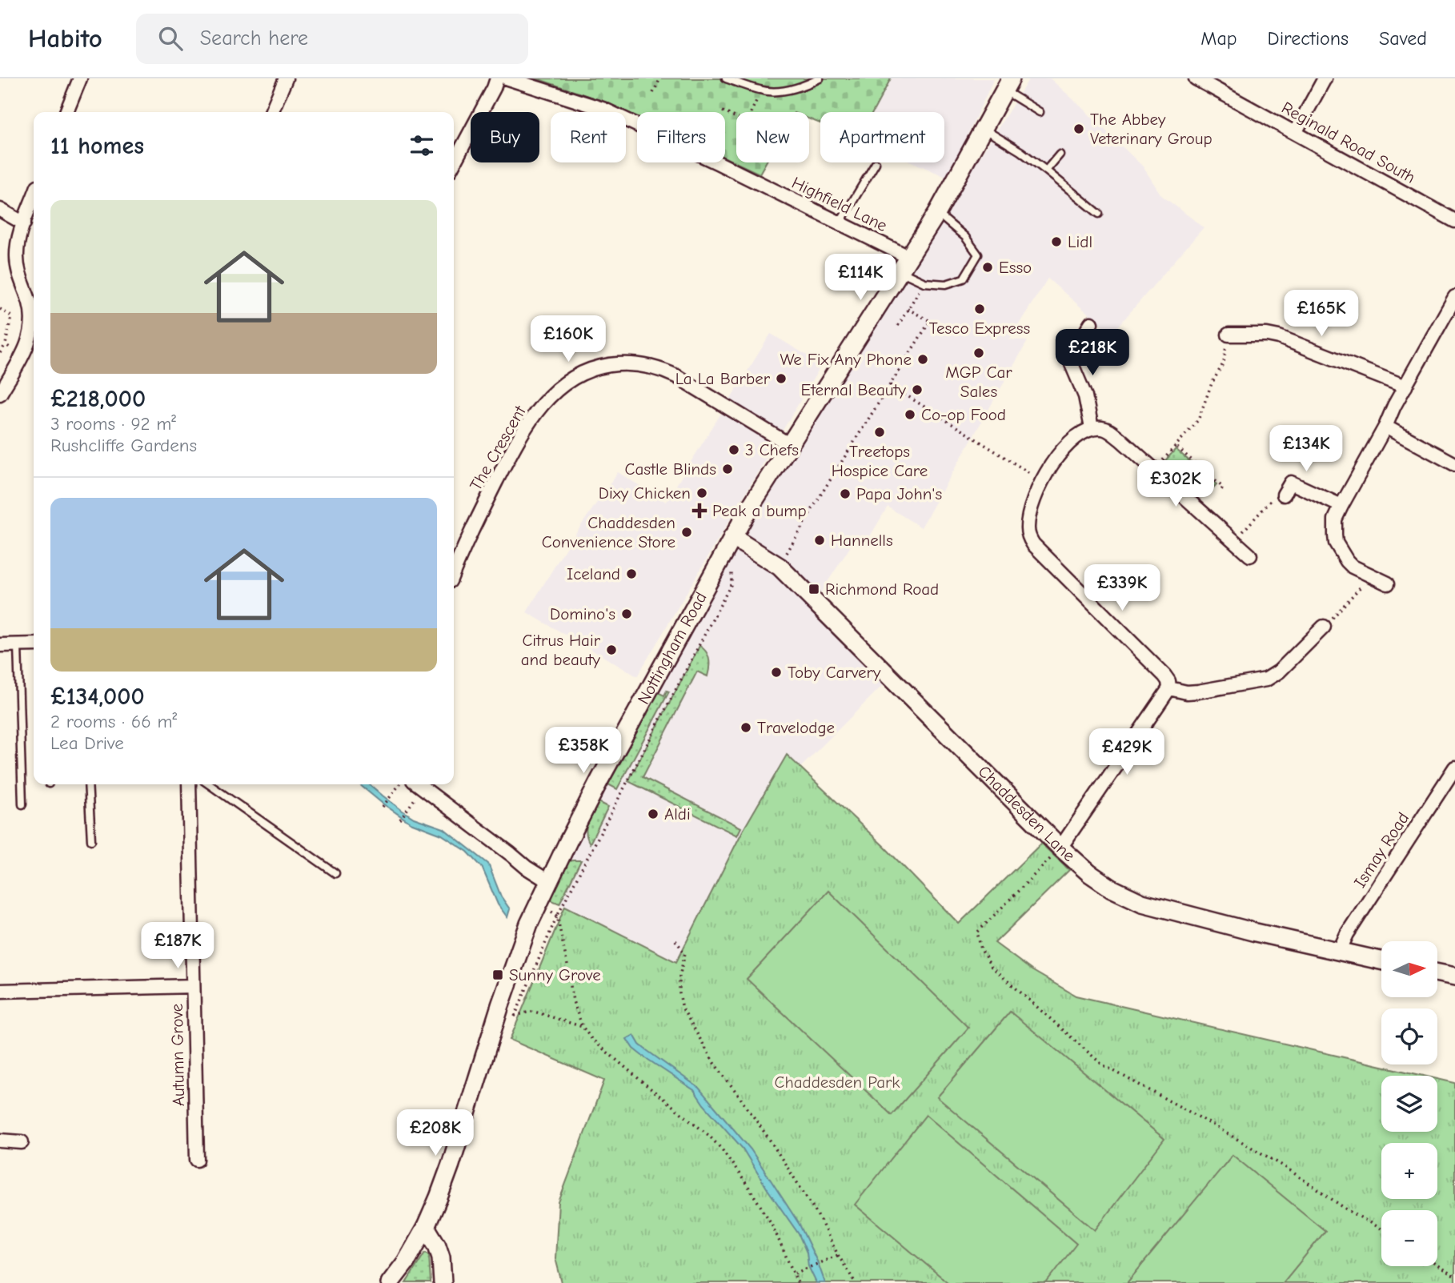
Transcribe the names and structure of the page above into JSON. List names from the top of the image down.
{
  "streets": {
    "street": [
      "Reginald Road South",
      "Highfield Lane",
      "The Crescent",
      "Nottingham Road",
      "Chaddesden Lane",
      "Ismay Road",
      "Autumn Grove"
    ]
  },
  "crossings": [
    ["Highfield Lane", "Nottingham Road"],
    ["The Crescent", "Nottingham Road"],
    ["Nottingham Road", "Chaddesden Lane"],
    ["Chaddesden Lane", "Ismay Road"]
  ],
  "parks": ["Chaddesden Park"],
  "places": {
    "other": [
      "The Abbey Veterinary Group",
      "Lidl",
      "Esso",
      "Tesco Express",
      "MGP Car Sales",
      "We Fix Any Phone",
      "La La Barber",
      "Eternal Beauty",
      "Co-op Food",
      "Treetops Hospice Care",
      "3 Chefs",
      "Castle Blinds",
      "Dixy Chicken",
      "Papa John's",
      "Chaddesden Convenience Store",
      "Hannells",
      "Iceland",
      "Domino's",
      "Citrus Hair and beauty",
      "Toby Carvery",
      "Travelodge",
      "Aldi"
    ],
    "health": ["Peak a bump"],
    "transit": ["Richmond Road", "Sunny Grove"]
  },
  "north": "right",
  "page": {
    "header": "Habito",
    "search": "Search here",
    "nav": ["Map", "Directions", "Saved"],
    "chip": [
      "Buy",
      "Rent",
      "Filters",
      "New",
      "Apartment"
    ],
    "heading": "11 homes",
    "list": [
      {
        "name": "£218,000",
        "note": "3 rooms · 92 m² · Rushcliffe Gardens"
      },
      {
        "name": "£134,000",
        "note": "2 rooms · 66 m² · Lea Drive"
      }
    ],
    "price": [
      "£114K",
      "£165K",
      "£160K",
      "£218K",
      "£134K",
      "£302K",
      "£339K",
      "£358K",
      "£429K",
      "£187K",
      "£208K"
    ],
    "map_buttons": ["+", "−"]
  }
}
